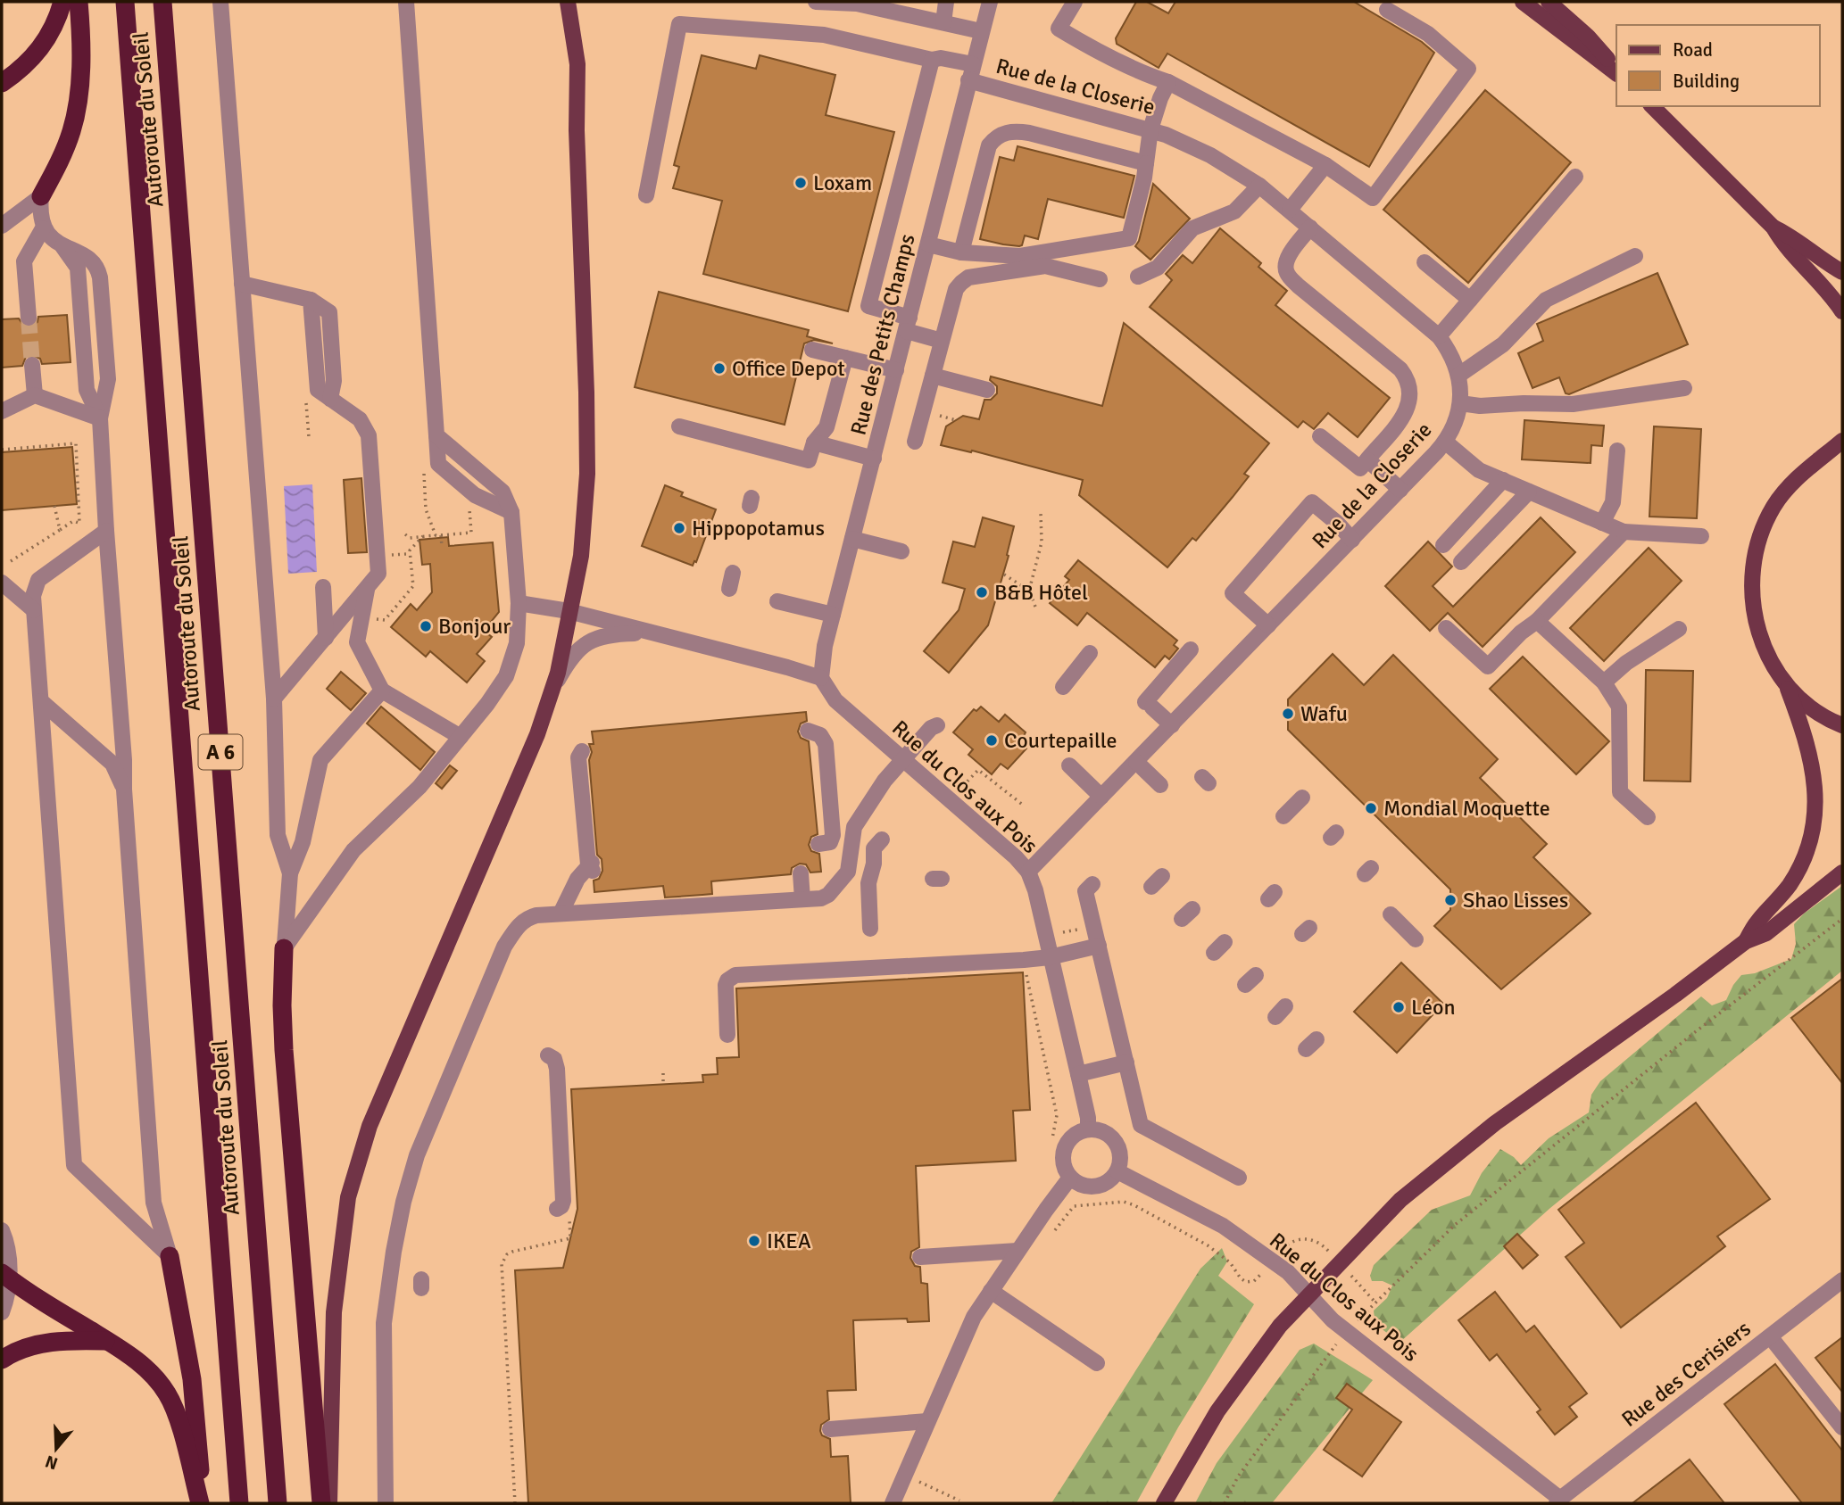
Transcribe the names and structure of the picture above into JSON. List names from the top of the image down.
{
  "streets": {
    "highway": ["Autoroute du Soleil", "A 6"],
    "street": [
      "Rue de la Closerie",
      "Rue des Petits Champs",
      "Rue du Clos aux Pois",
      "Rue des Cerisiers"
    ]
  },
  "crossings": [
    ["Rue de la Closerie", "Rue des Petits Champs"],
    ["Rue de la Closerie", "Rue du Clos aux Pois"],
    ["Rue des Petits Champs", "Rue du Clos aux Pois"],
    ["Rue du Clos aux Pois", "Rue des Cerisiers"]
  ],
  "places": [
    "Loxam",
    "Office Depot",
    "Hippopotamus",
    "B&B Hôtel",
    "Bonjour",
    "Wafu",
    "Courtepaille",
    "Mondial Moquette",
    "Shao Lisses",
    "Léon",
    "IKEA"
  ],
  "legend": ["Road", "Building"],
  "north": "bottom"
}
